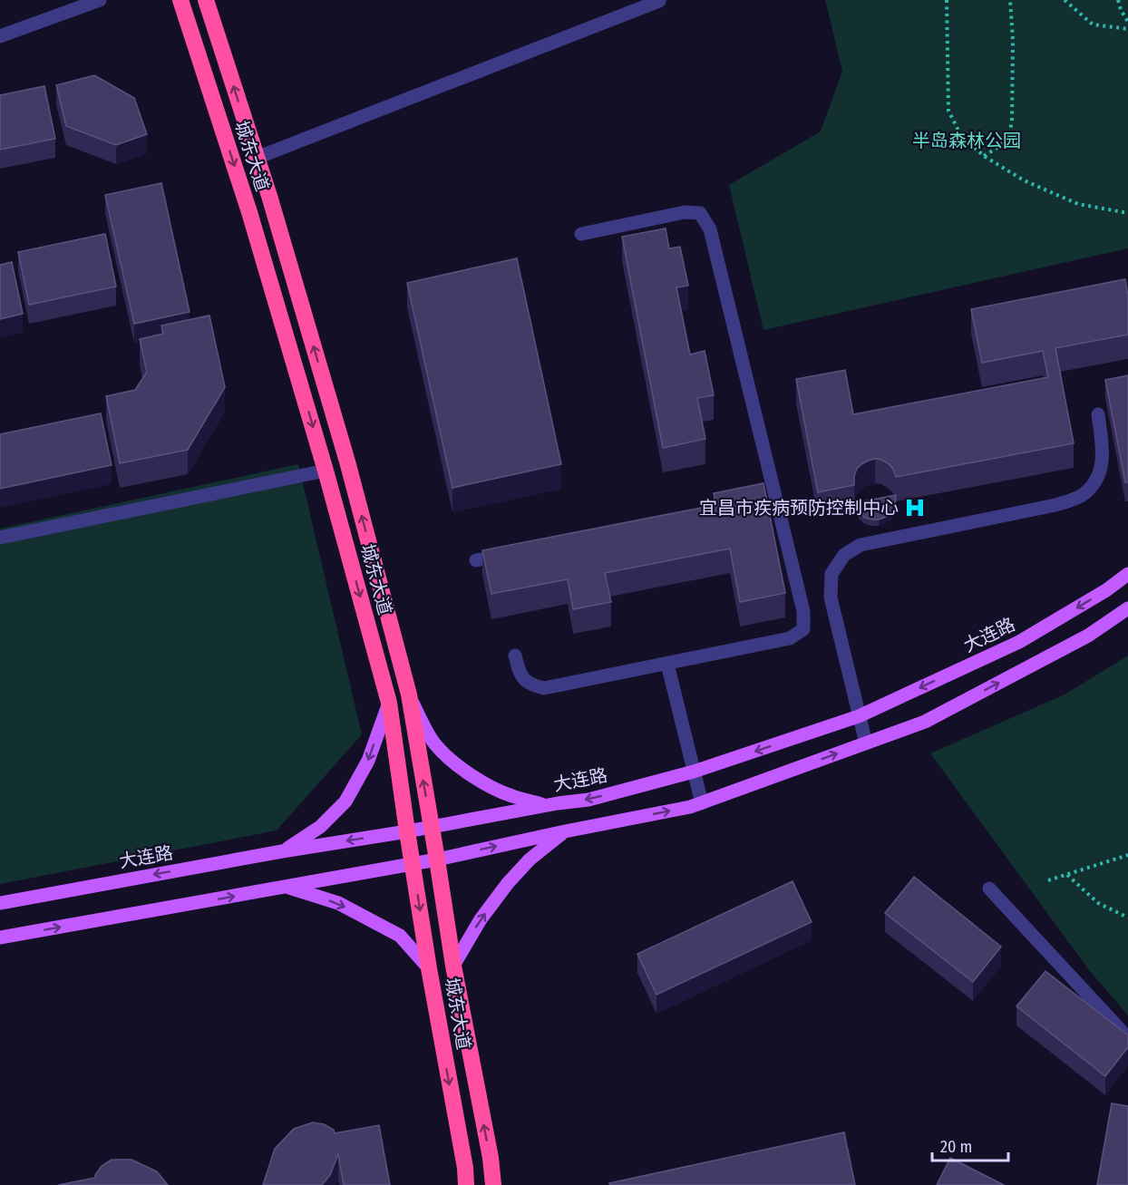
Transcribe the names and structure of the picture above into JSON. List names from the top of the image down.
{
  "streets": {
    "highway": ["城东大道"],
    "main road": ["大连路"]
  },
  "crossings": [
    ["城东大道", "大连路"]
  ],
  "parks": ["半岛森林公园"],
  "places": {
    "hospital": ["宜昌市疾病预防控制中心"]
  },
  "scale_bar": "20 m"
}
